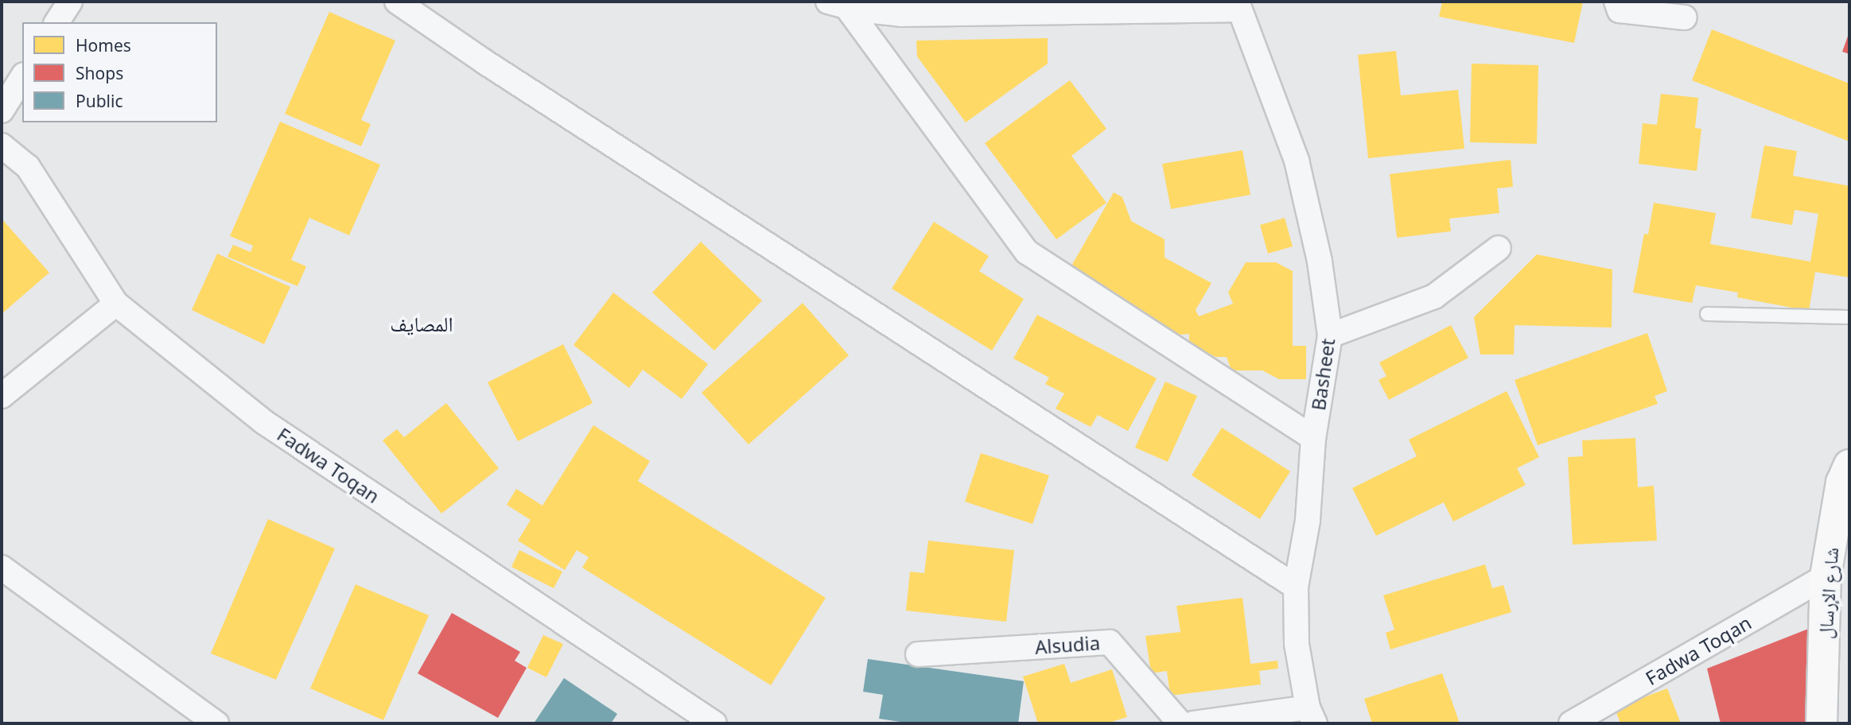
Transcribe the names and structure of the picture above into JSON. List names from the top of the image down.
{
  "streets": {
    "main road": ["شارع الإرسال"],
    "street": ["Basheet", "Fadwa Toqan", "Alsudia"]
  },
  "crossings": [
    ["Fadwa Toqan", "شارع الإرسال"]
  ],
  "districts": ["المصايف"],
  "legend": ["Homes", "Shops", "Public"]
}
